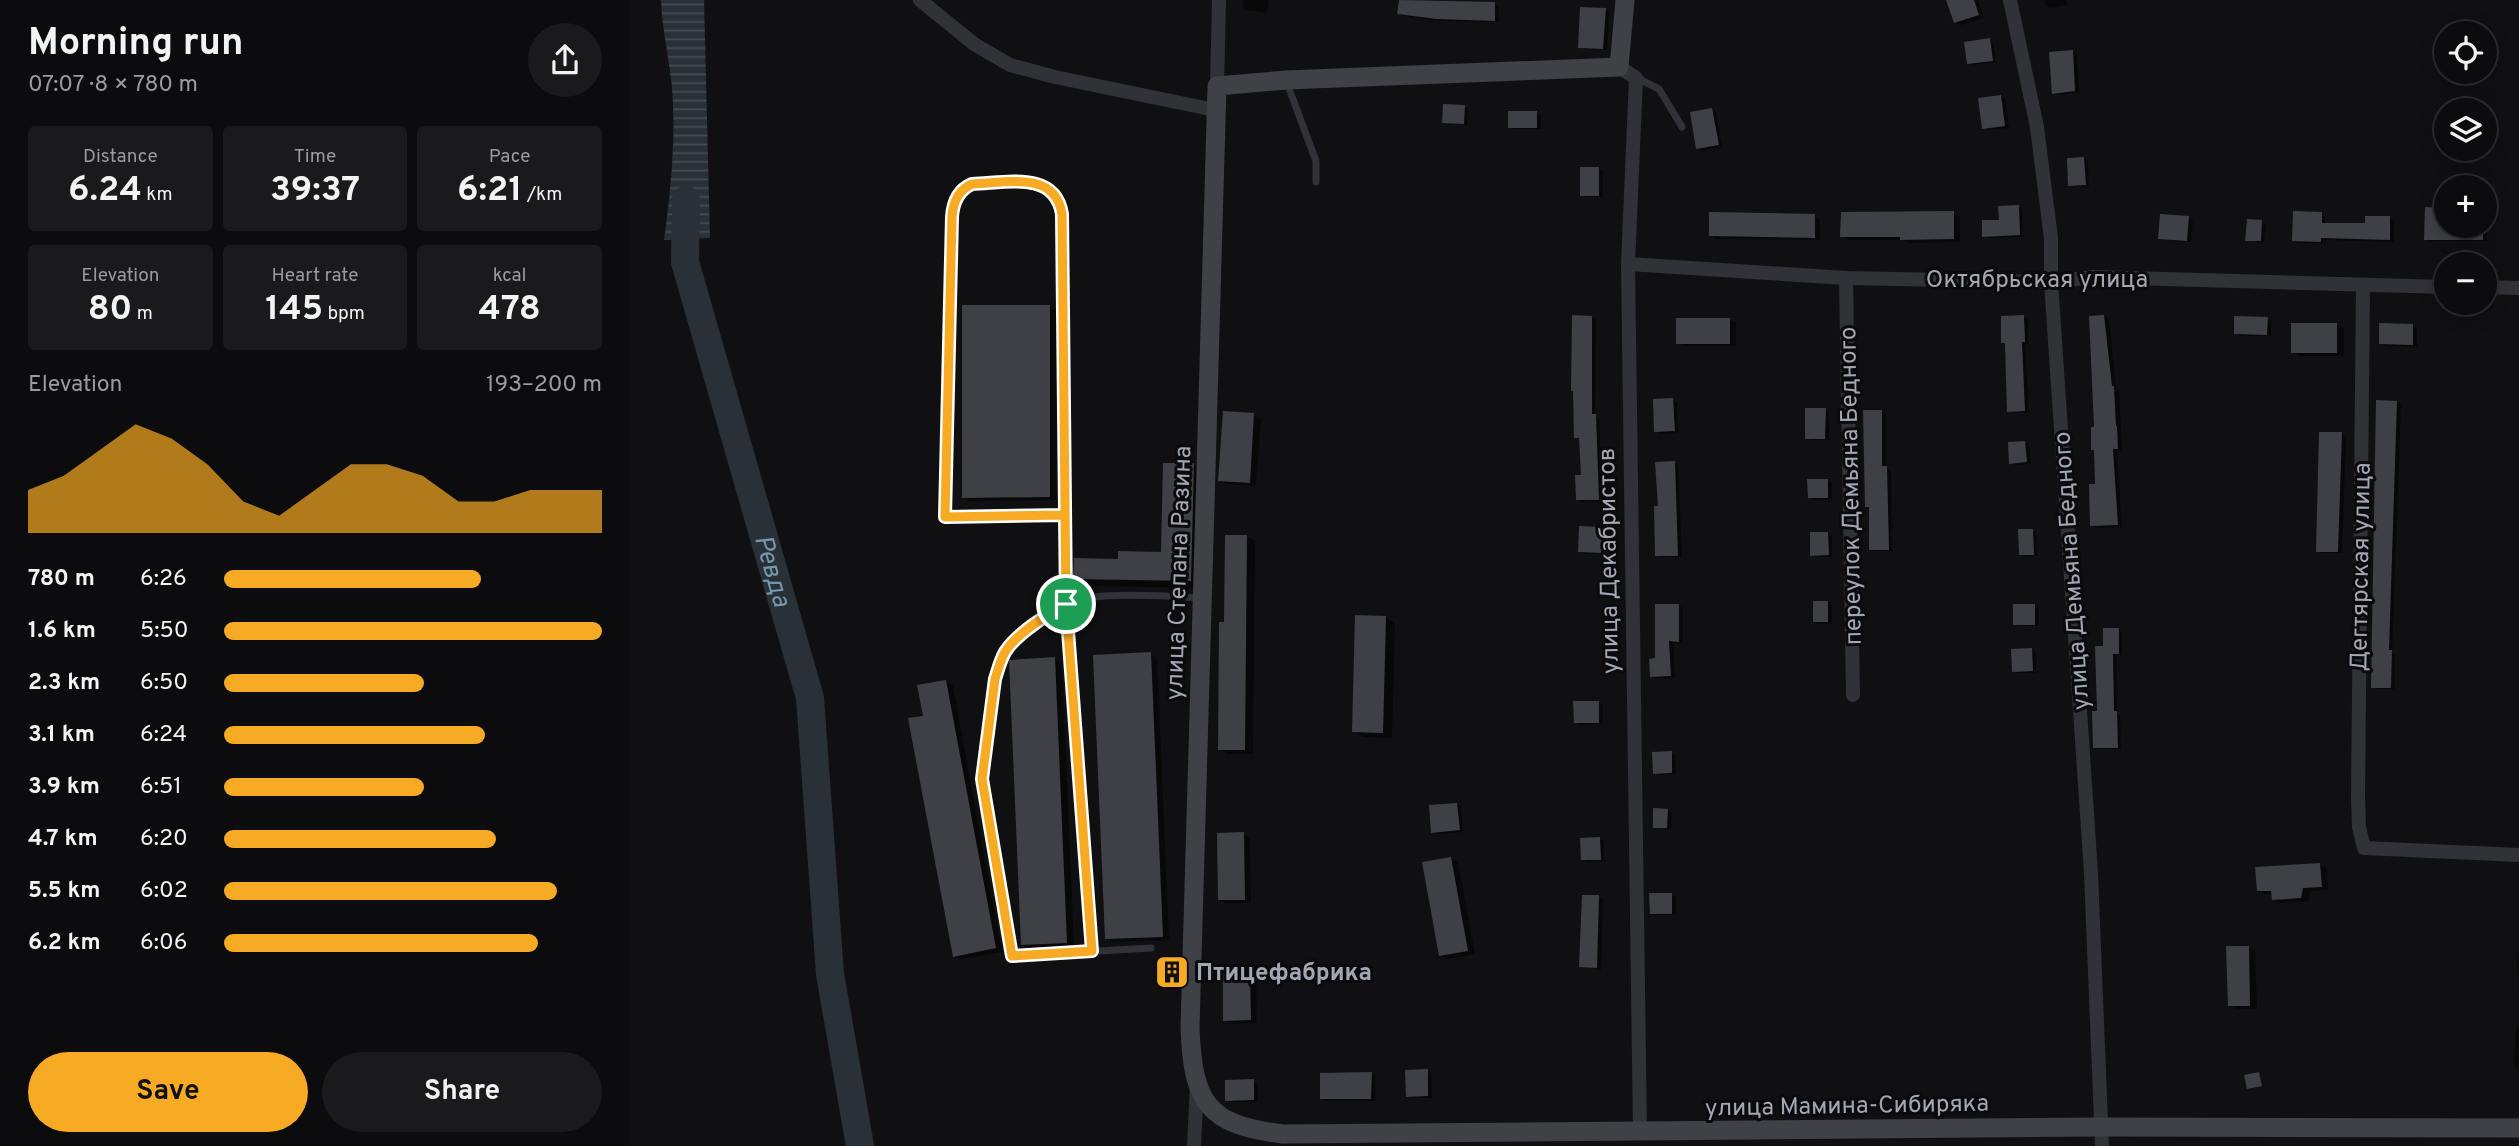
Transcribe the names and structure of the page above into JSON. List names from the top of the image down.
{
  "streets": {
    "street": [
      "Октябрьская улица",
      "переулок Демьяна Бедного",
      "улица Декабристов",
      "Дегтярская улица",
      "улица Демьяна Бедного",
      "улица Степана Разина",
      "улица Мамина-Сибиряка"
    ]
  },
  "crossings": [
    ["Октябрьская улица", "переулок Демьяна Бедного"],
    ["Октябрьская улица", "улица Декабристов"],
    ["Октябрьская улица", "Дегтярская улица"],
    ["Октябрьская улица", "улица Демьяна Бедного"],
    ["улица Декабристов", "улица Мамина-Сибиряка"],
    ["улица Демьяна Бедного", "улица Мамина-Сибиряка"],
    ["улица Степана Разина", "улица Мамина-Сибиряка"]
  ],
  "water": ["Ревда"],
  "places": {
    "building": ["Птицефабрика"]
  },
  "page": {
    "heading": ["Morning run", "07:07 · 8 × 780 m"],
    "map_buttons": ["+", "−"],
    "stats": [
      ["Distance", "6.24 km"],
      ["Time", "39:37"],
      ["Pace", "6:21 /km"],
      ["Elevation", "80 m"],
      ["Heart rate", "145 bpm"],
      ["kcal", "478"]
    ],
    "chart": ["Elevation", "193–200 m"],
    "list": [
      {
        "name": "780 m",
        "note": "6:26"
      },
      {
        "name": "1.6 km",
        "note": "5:50"
      },
      {
        "name": "2.3 km",
        "note": "6:50"
      },
      {
        "name": "3.1 km",
        "note": "6:24"
      },
      {
        "name": "3.9 km",
        "note": "6:51"
      },
      {
        "name": "4.7 km",
        "note": "6:20"
      },
      {
        "name": "5.5 km",
        "note": "6:02"
      },
      {
        "name": "6.2 km",
        "note": "6:06"
      }
    ],
    "buttons": ["Save", "Share"]
  }
}
